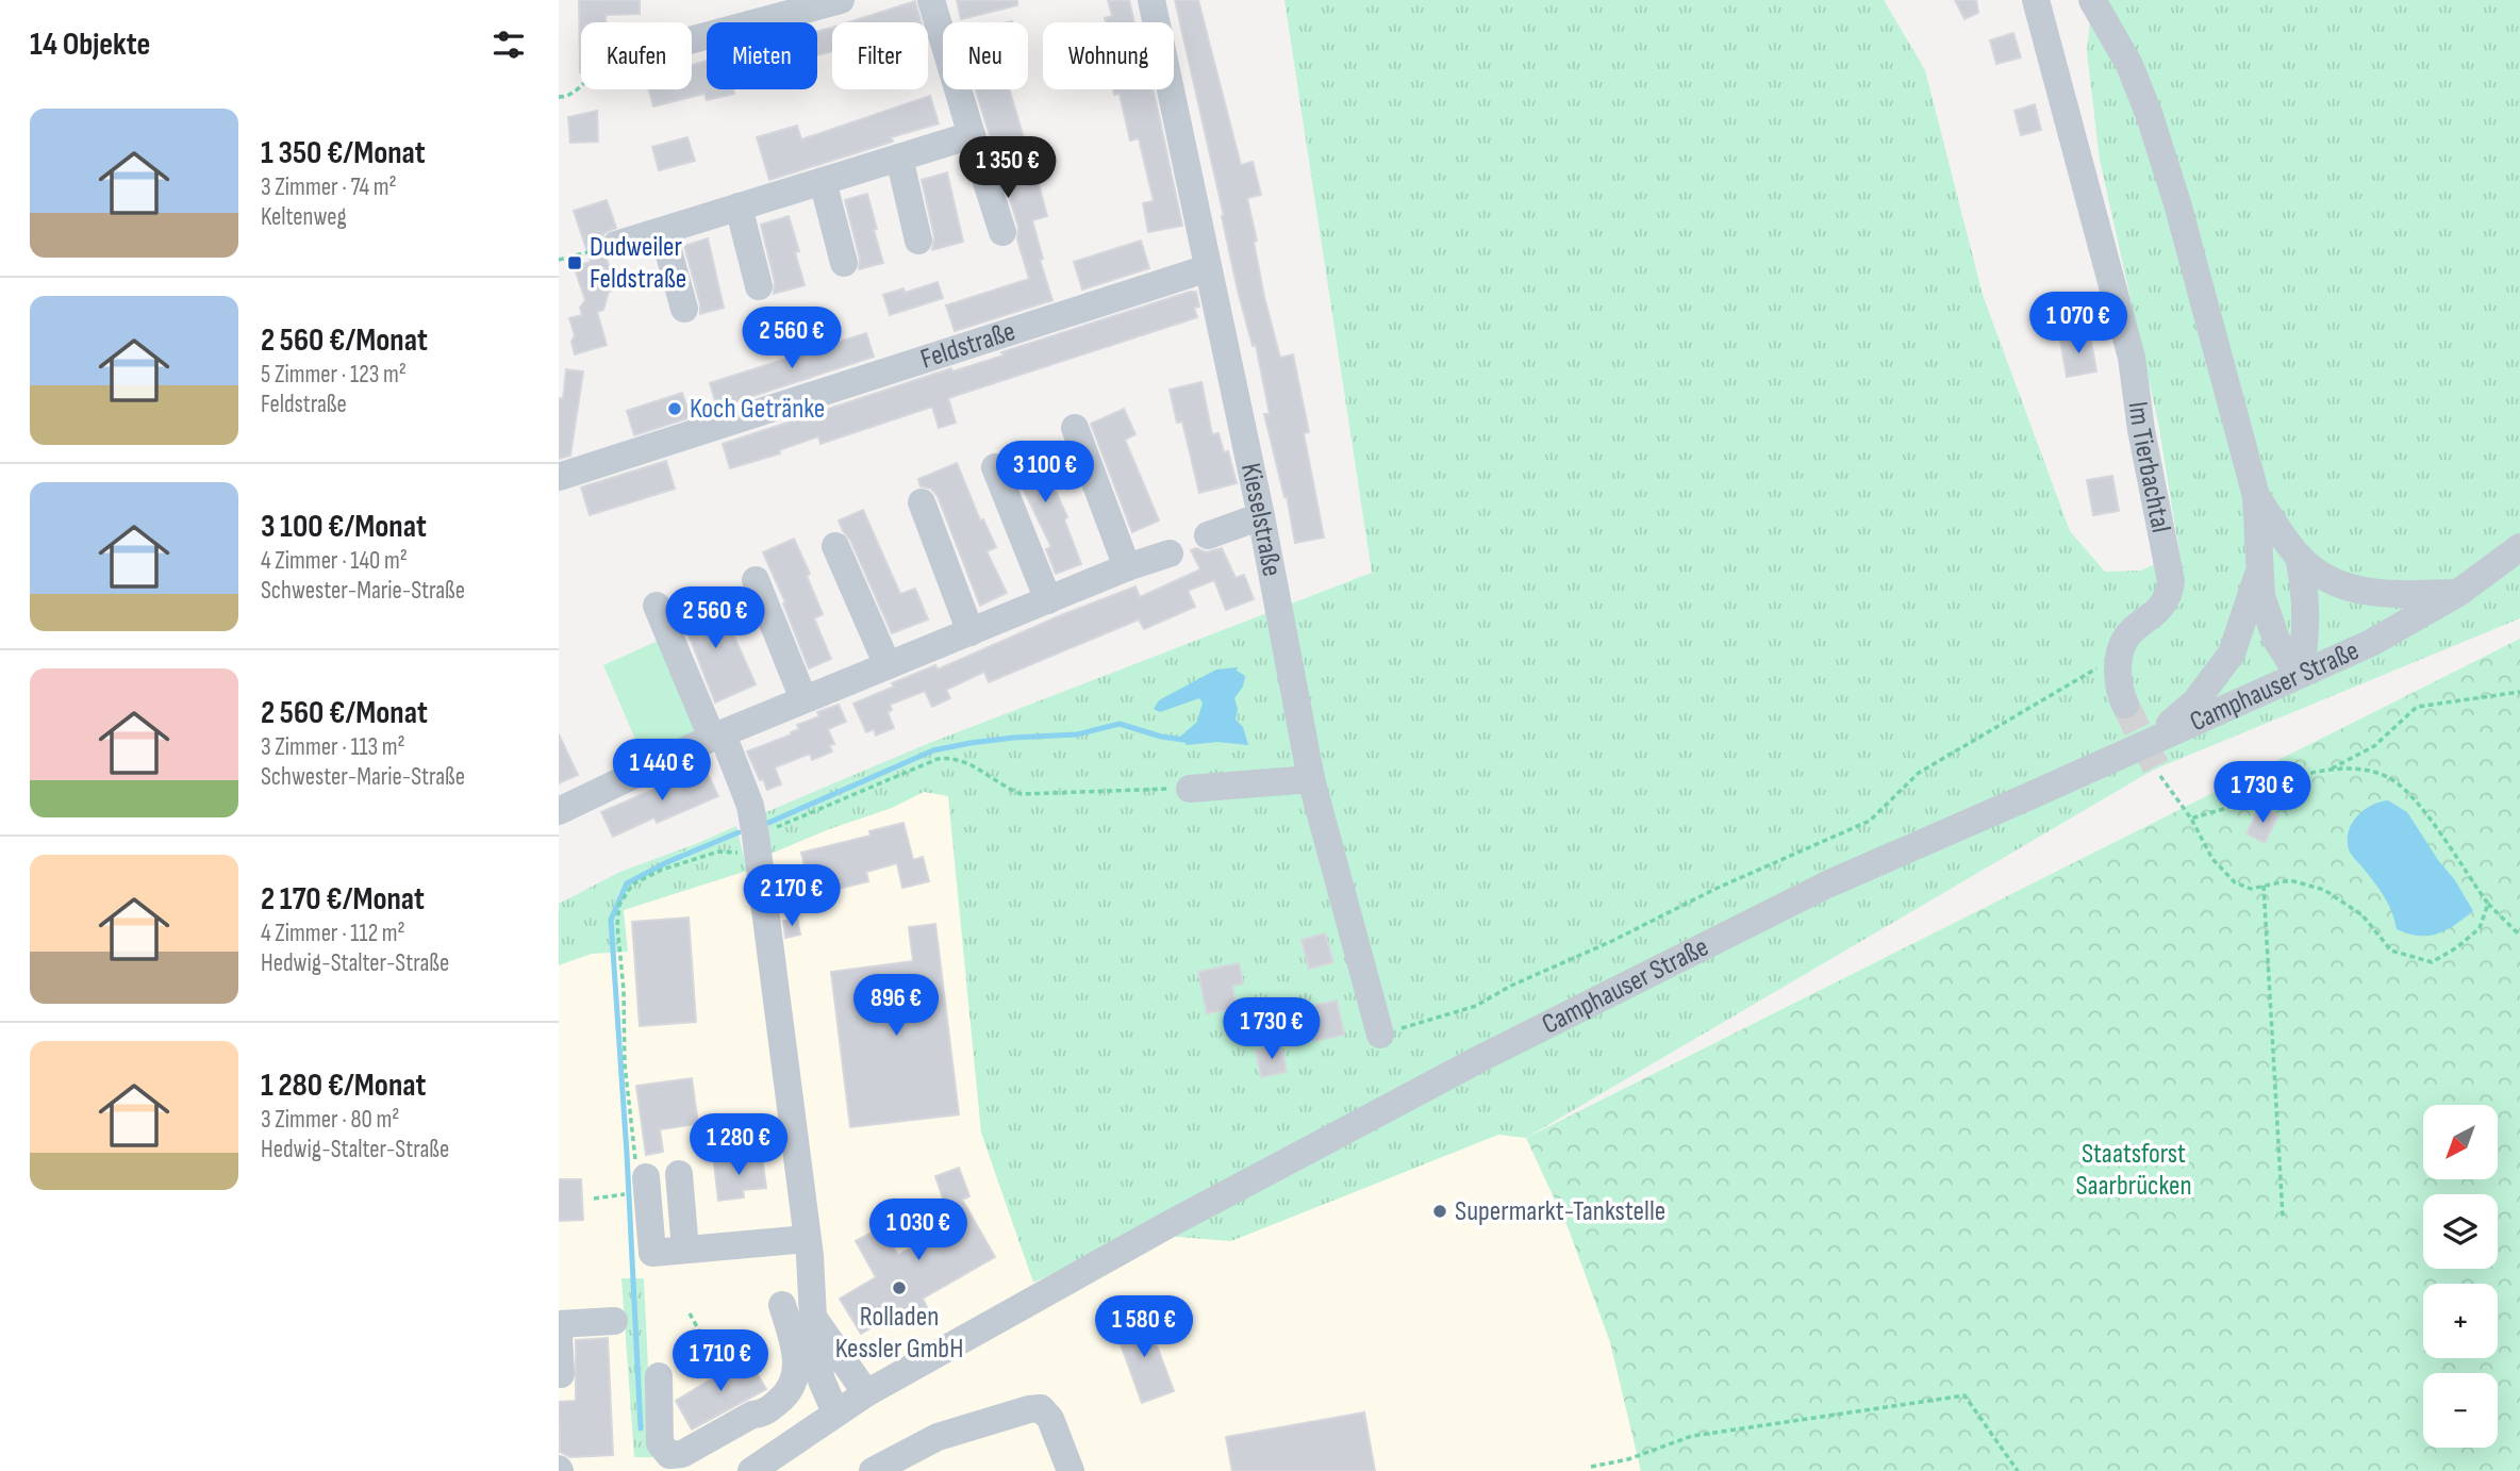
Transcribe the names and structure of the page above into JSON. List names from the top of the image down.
{
  "streets": {
    "street": [
      "Feldstraße",
      "Im Tierbachtal",
      "Kieselstraße",
      "Camphauser Straße"
    ]
  },
  "crossings": [
    ["Feldstraße", "Kieselstraße"]
  ],
  "parks": ["Staatsforst Saarbrücken"],
  "places": {
    "transit": ["Dudweiler Feldstraße"],
    "other": ["Koch Getränke", "Supermarkt-Tankstelle", "Rolladen Kessler GmbH"]
  },
  "north": "bottom left",
  "page": {
    "heading": "14 Objekte",
    "chip": [
      "Kaufen",
      "Mieten",
      "Filter",
      "Neu",
      "Wohnung"
    ],
    "list": [
      {
        "name": "1 350 €/Monat",
        "note": "3 Zimmer · 74 m² · Keltenweg"
      },
      {
        "name": "2 560 €/Monat",
        "note": "5 Zimmer · 123 m² · Feldstraße"
      },
      {
        "name": "3 100 €/Monat",
        "note": "4 Zimmer · 140 m² · Schwester-Marie-Straße"
      },
      {
        "name": "2 560 €/Monat",
        "note": "3 Zimmer · 113 m² · Schwester-Marie-Straße"
      },
      {
        "name": "2 170 €/Monat",
        "note": "4 Zimmer · 112 m² · Hedwig-Stalter-Straße"
      },
      {
        "name": "1 280 €/Monat",
        "note": "3 Zimmer · 80 m² · Hedwig-Stalter-Straße"
      }
    ],
    "price": [
      "1 350 €",
      "1 070 €",
      "2 560 €",
      "3 100 €",
      "2 560 €",
      "1 440 €",
      "1 730 €",
      "2 170 €",
      "896 €",
      "1 730 €",
      "1 280 €",
      "1 030 €",
      "1 580 €",
      "1 710 €"
    ],
    "map_buttons": ["+", "−"]
  }
}
